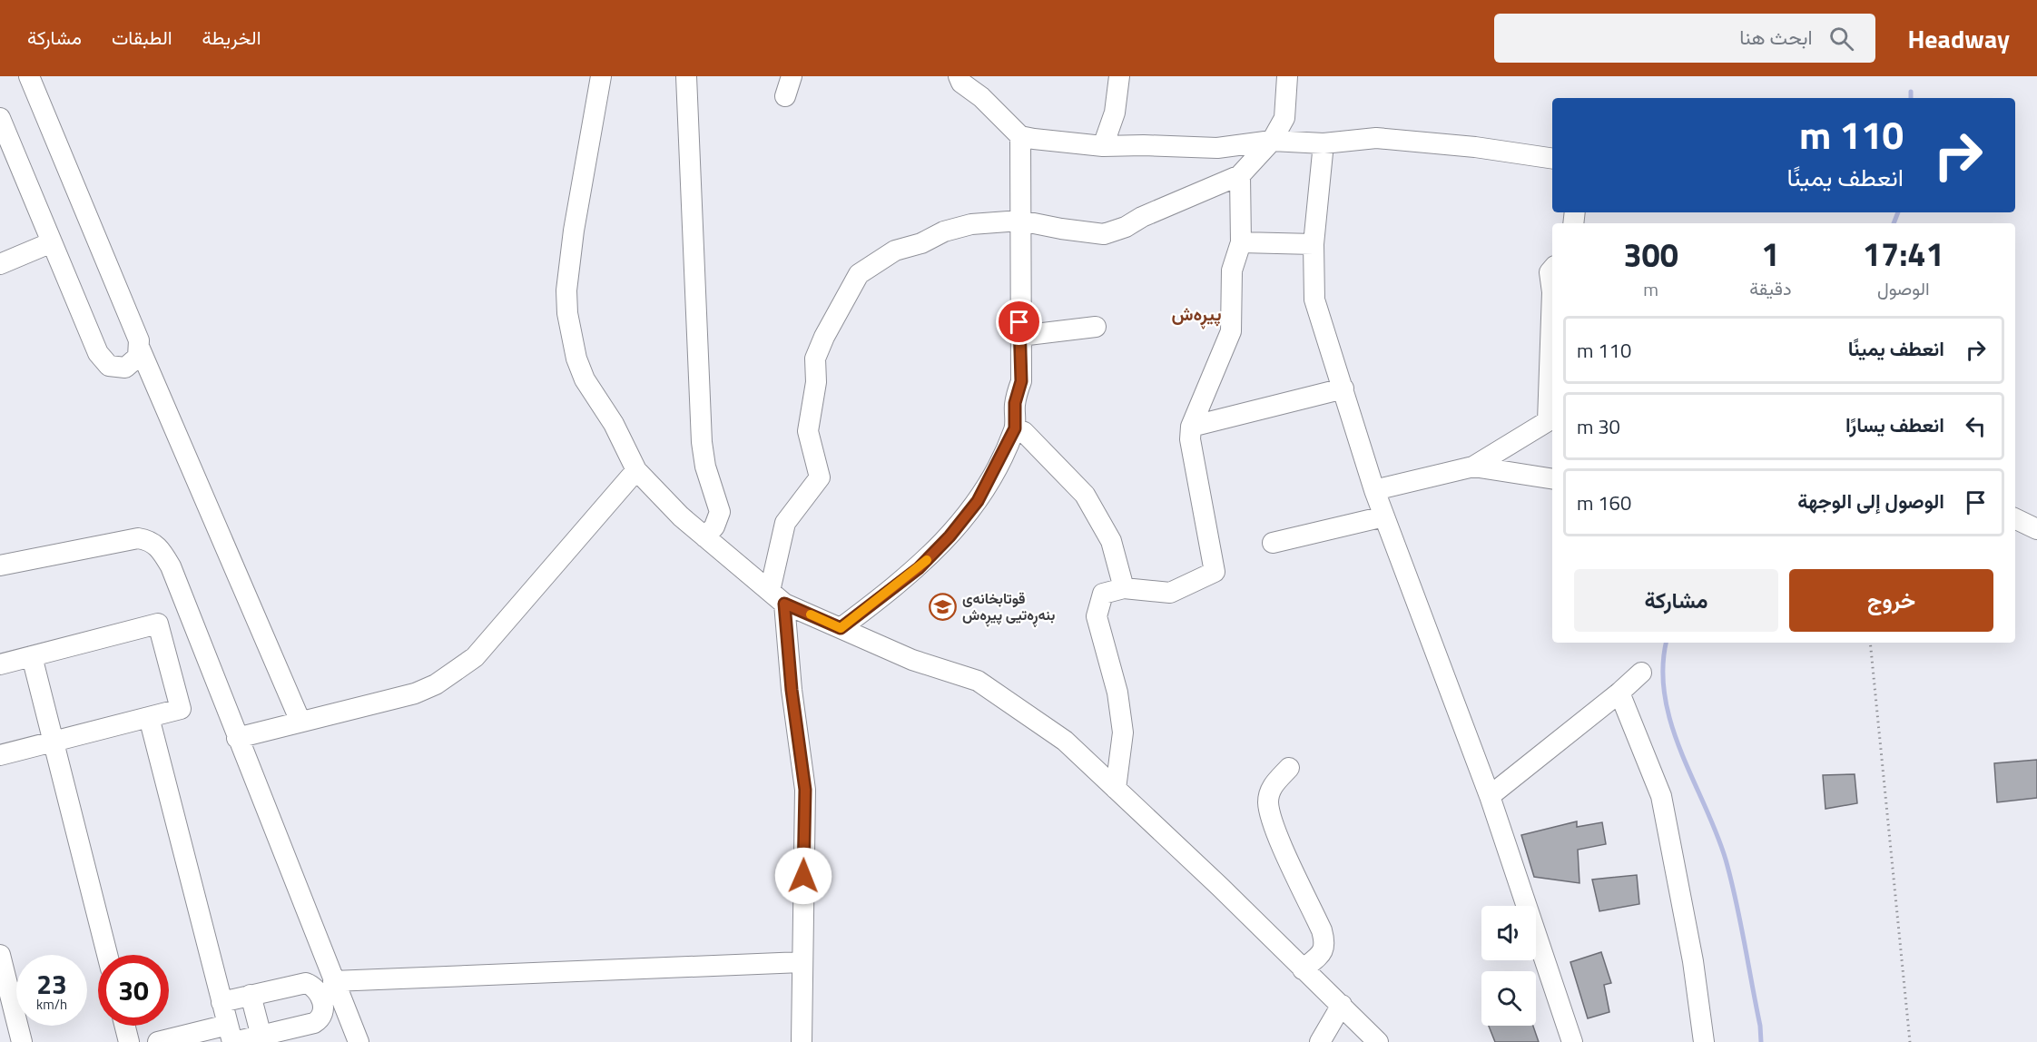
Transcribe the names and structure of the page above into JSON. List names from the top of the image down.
{
  "districts": ["پیڕەش"],
  "places": {
    "school or university": ["قوتابخانەی بنەڕەتیی پیڕەش"]
  },
  "page": {
    "header": "Headway",
    "search": "ابحث هنا",
    "nav": ["الخريطة", "الطبقات", "مشاركة"],
    "turn": ["110 m", "انعطف يمينًا"],
    "eta": [
      "17:41",
      "الوصول",
      "1",
      "دقيقة",
      "300",
      "m"
    ],
    "list": [
      {
        "name": "انعطف يمينًا",
        "value": "110 m"
      },
      {
        "name": "انعطف يسارًا",
        "value": "30 m"
      },
      {
        "name": "الوصول إلى الوجهة",
        "value": "160 m"
      }
    ],
    "buttons": ["خروج", "مشاركة"],
    "speed": "23 km/h",
    "limit": "30"
  }
}
